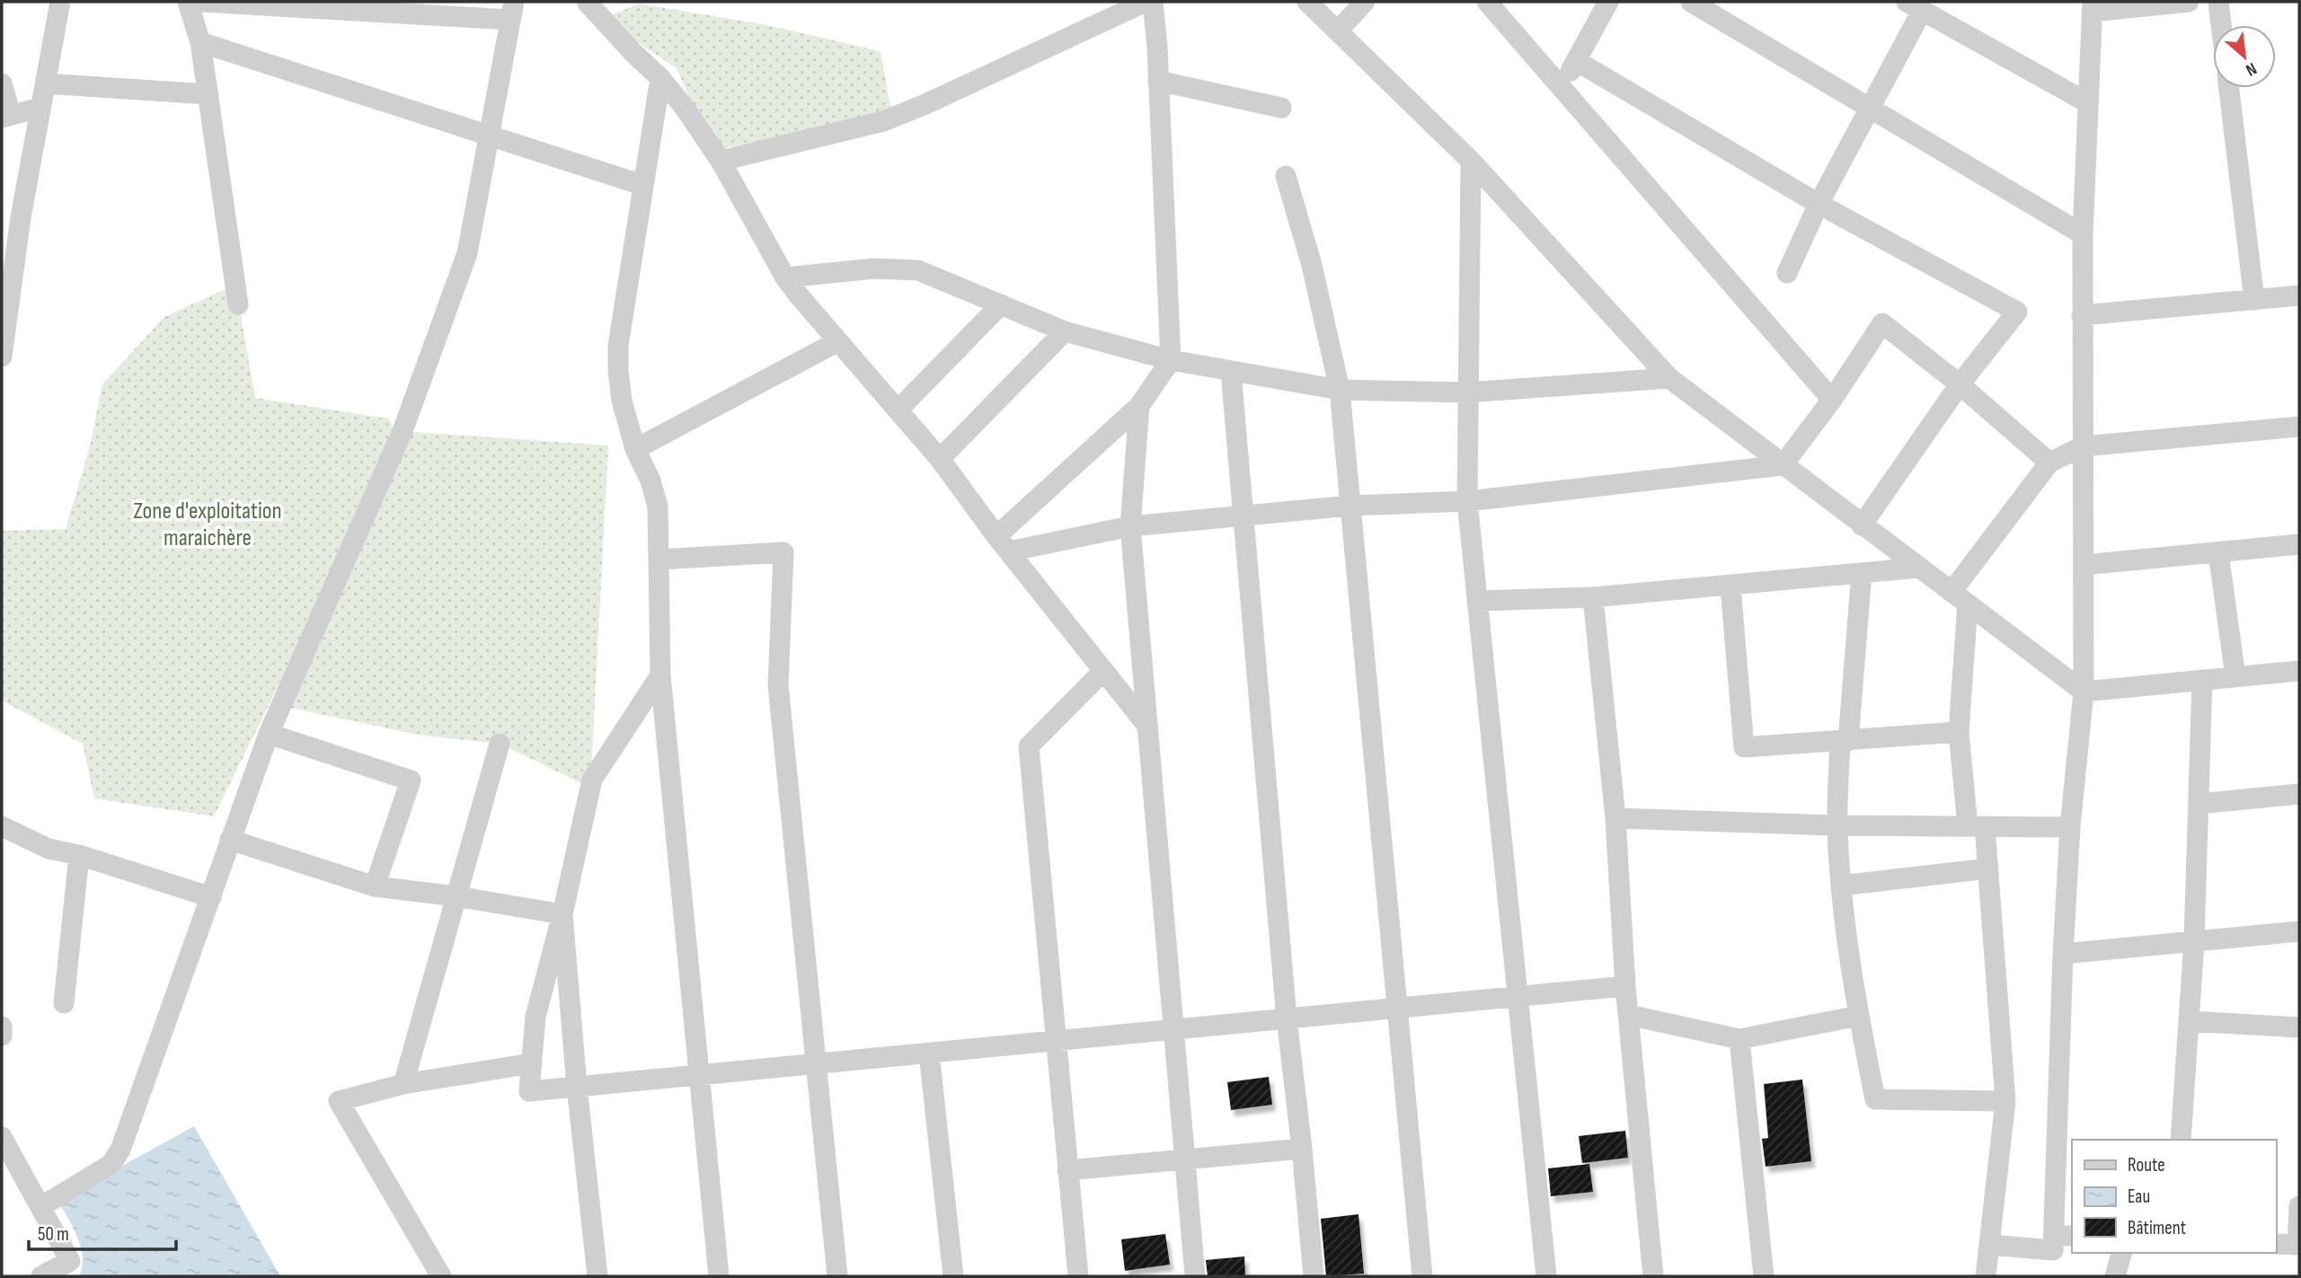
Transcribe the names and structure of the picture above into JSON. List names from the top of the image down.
{
  "parks": ["Zone d'exploitation maraichère"],
  "legend": ["Route", "Eau", "Bâtiment"],
  "scale_bar": "50 m",
  "north": "bottom right"
}
